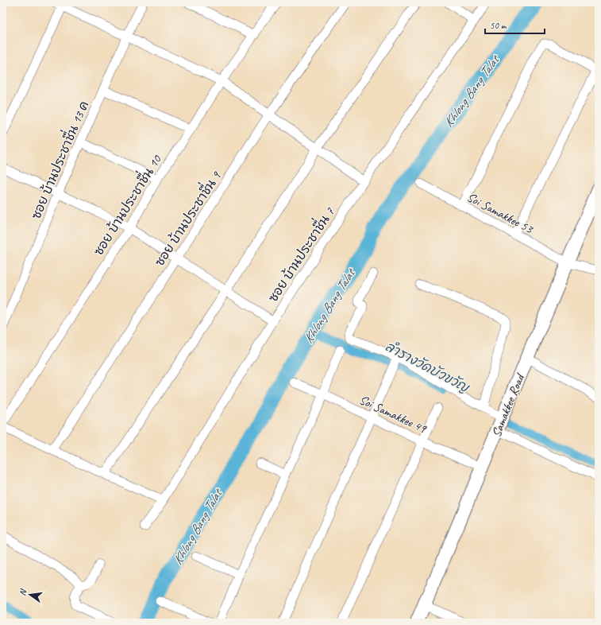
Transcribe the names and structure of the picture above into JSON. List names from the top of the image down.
{
  "streets": {
    "main road": ["Samakkee Road"],
    "street": [
      "ซอย บ้านประชาชื่น 13 ค",
      "ซอย บ้านประชาชื่น 10",
      "Soi Samakkee 53",
      "ซอย บ้านประชาชื่น 9",
      "ซอย บ้านประชาชื่น 7",
      "Soi Samakkee 49"
    ]
  },
  "crossings": [
    ["Soi Samakkee 53", "Samakkee Road"],
    ["Samakkee Road", "Soi Samakkee 49"]
  ],
  "water": ["Khlong Bang Talat", "ลำรางวัดบัวขวัญ"],
  "scale_bar": "50 m",
  "north": "left"
}
